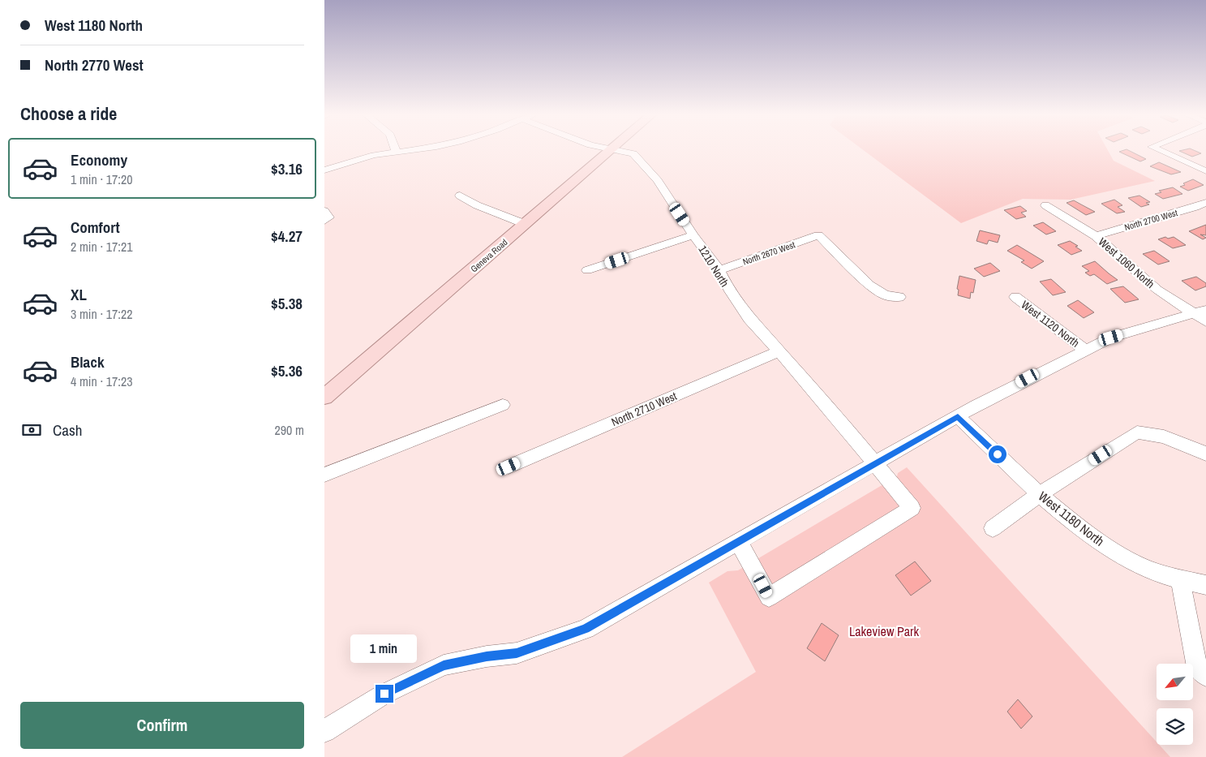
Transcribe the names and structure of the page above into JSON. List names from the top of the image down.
{
  "streets": {
    "main road": ["Geneva Road"],
    "street": [
      "North 2700 West",
      "North 2670 West",
      "West 1060 North",
      "1210 North",
      "West 1120 North",
      "North 2710 West",
      "West 1180 North"
    ]
  },
  "crossings": [
    ["North 2700 West", "West 1060 North"],
    ["North 2670 West", "1210 North"],
    ["Geneva Road", "1210 North"],
    ["1210 North", "North 2710 West"]
  ],
  "parks": ["Lakeview Park"],
  "north": "bottom left",
  "page": {
    "banner": ["West 1180 North", "North 2770 West"],
    "heading": "Choose a ride",
    "list": [
      {
        "name": "Economy",
        "note": "1 min · 17:20",
        "value": "$3.16"
      },
      {
        "name": "Comfort",
        "note": "2 min · 17:21",
        "value": "$4.27"
      },
      {
        "name": "XL",
        "note": "3 min · 17:22",
        "value": "$5.38"
      },
      {
        "name": "Black",
        "note": "4 min · 17:23",
        "value": "$5.36"
      }
    ],
    "pay": ["Cash", "290 m"],
    "bubble": "1 min",
    "buttons": "Confirm"
  }
}
